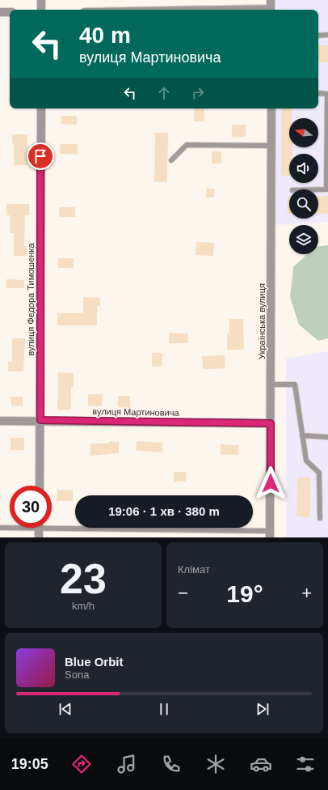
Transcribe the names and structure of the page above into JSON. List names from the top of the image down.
{
  "streets": {
    "street": ["вулиця Федора Тимошенка", "Українська вулиця", "вулиця Мартиновича"]
  },
  "crossings": [
    ["вулиця Федора Тимошенка", "вулиця Мартиновича"],
    ["Українська вулиця", "вулиця Мартиновича"]
  ],
  "north": "left",
  "page": {
    "turn": ["40 m", "вулиця Мартиновича"],
    "limit": "30",
    "trip": "19:06 · 1 хв · 380 m",
    "tile": [
      ["23", "km/h"],
      "Клімат"
    ],
    "heat": ["−", "19°", "+"],
    "song": ["Blue Orbit", "Sona"],
    "tabs": "19:05"
  }
}
